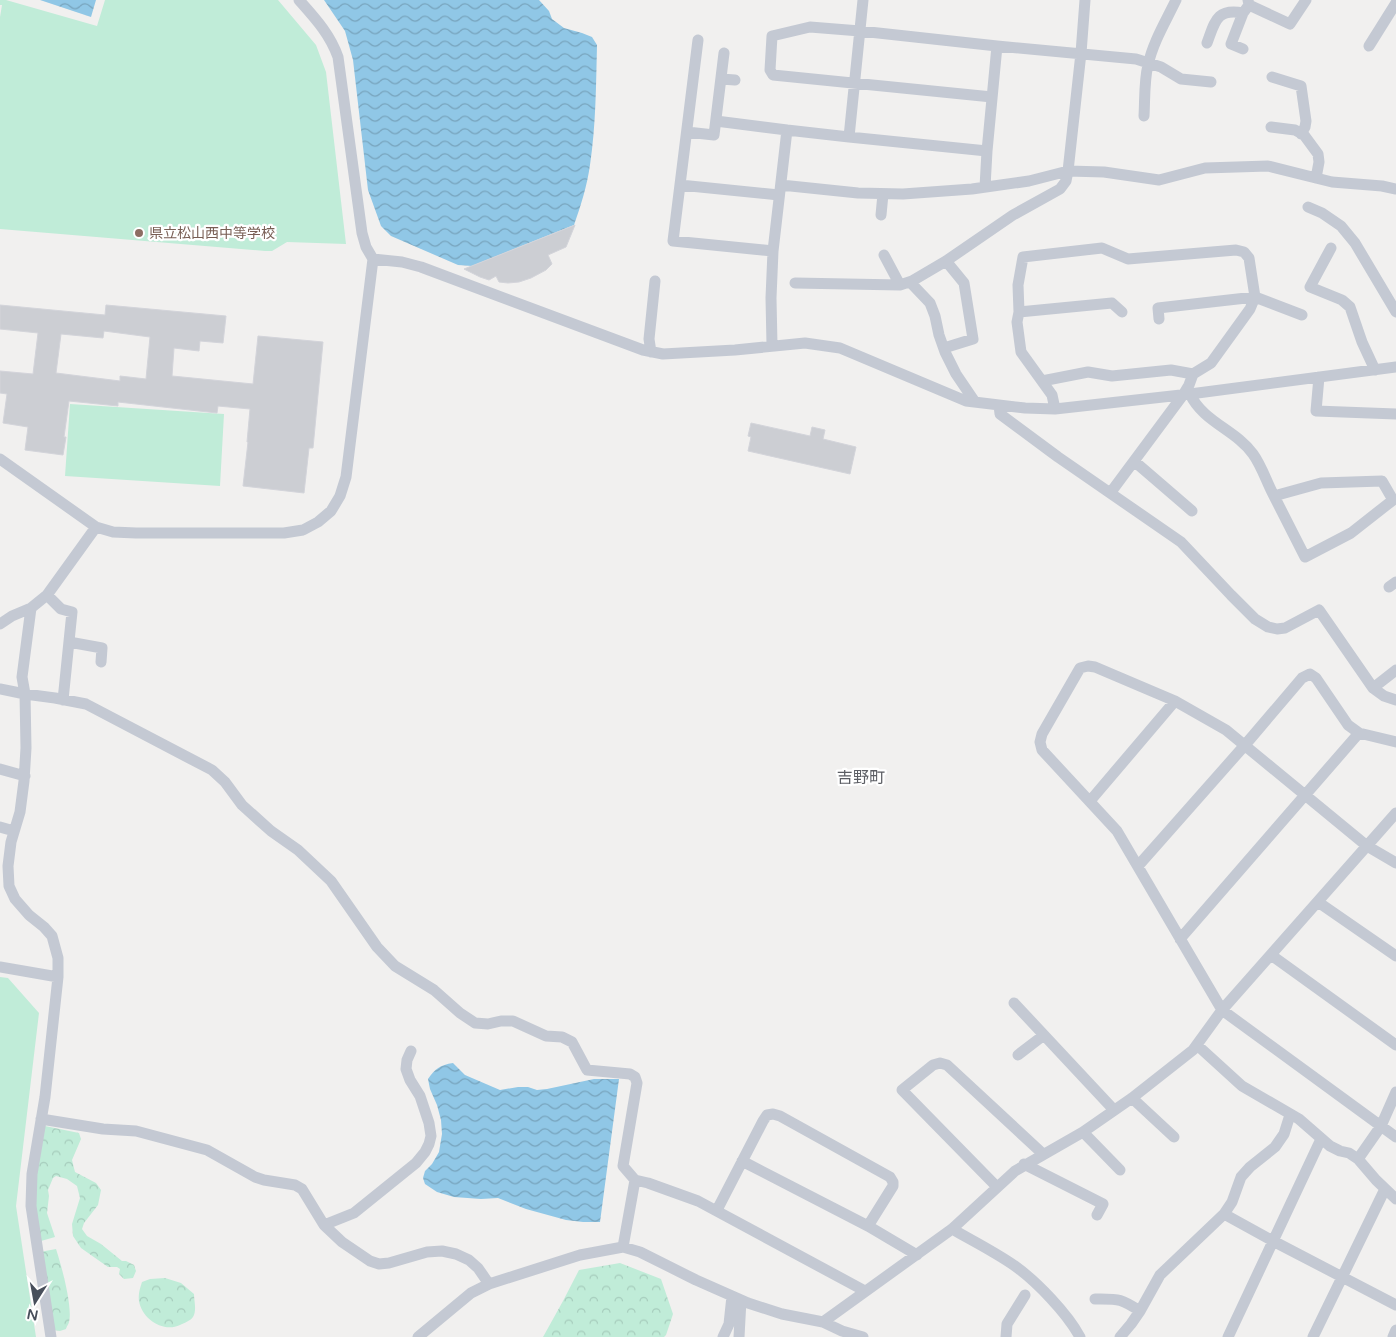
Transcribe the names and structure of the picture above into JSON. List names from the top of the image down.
{
  "districts": ["吉野町"],
  "places": ["県立松山西中等学校"],
  "north": "bottom"
}
